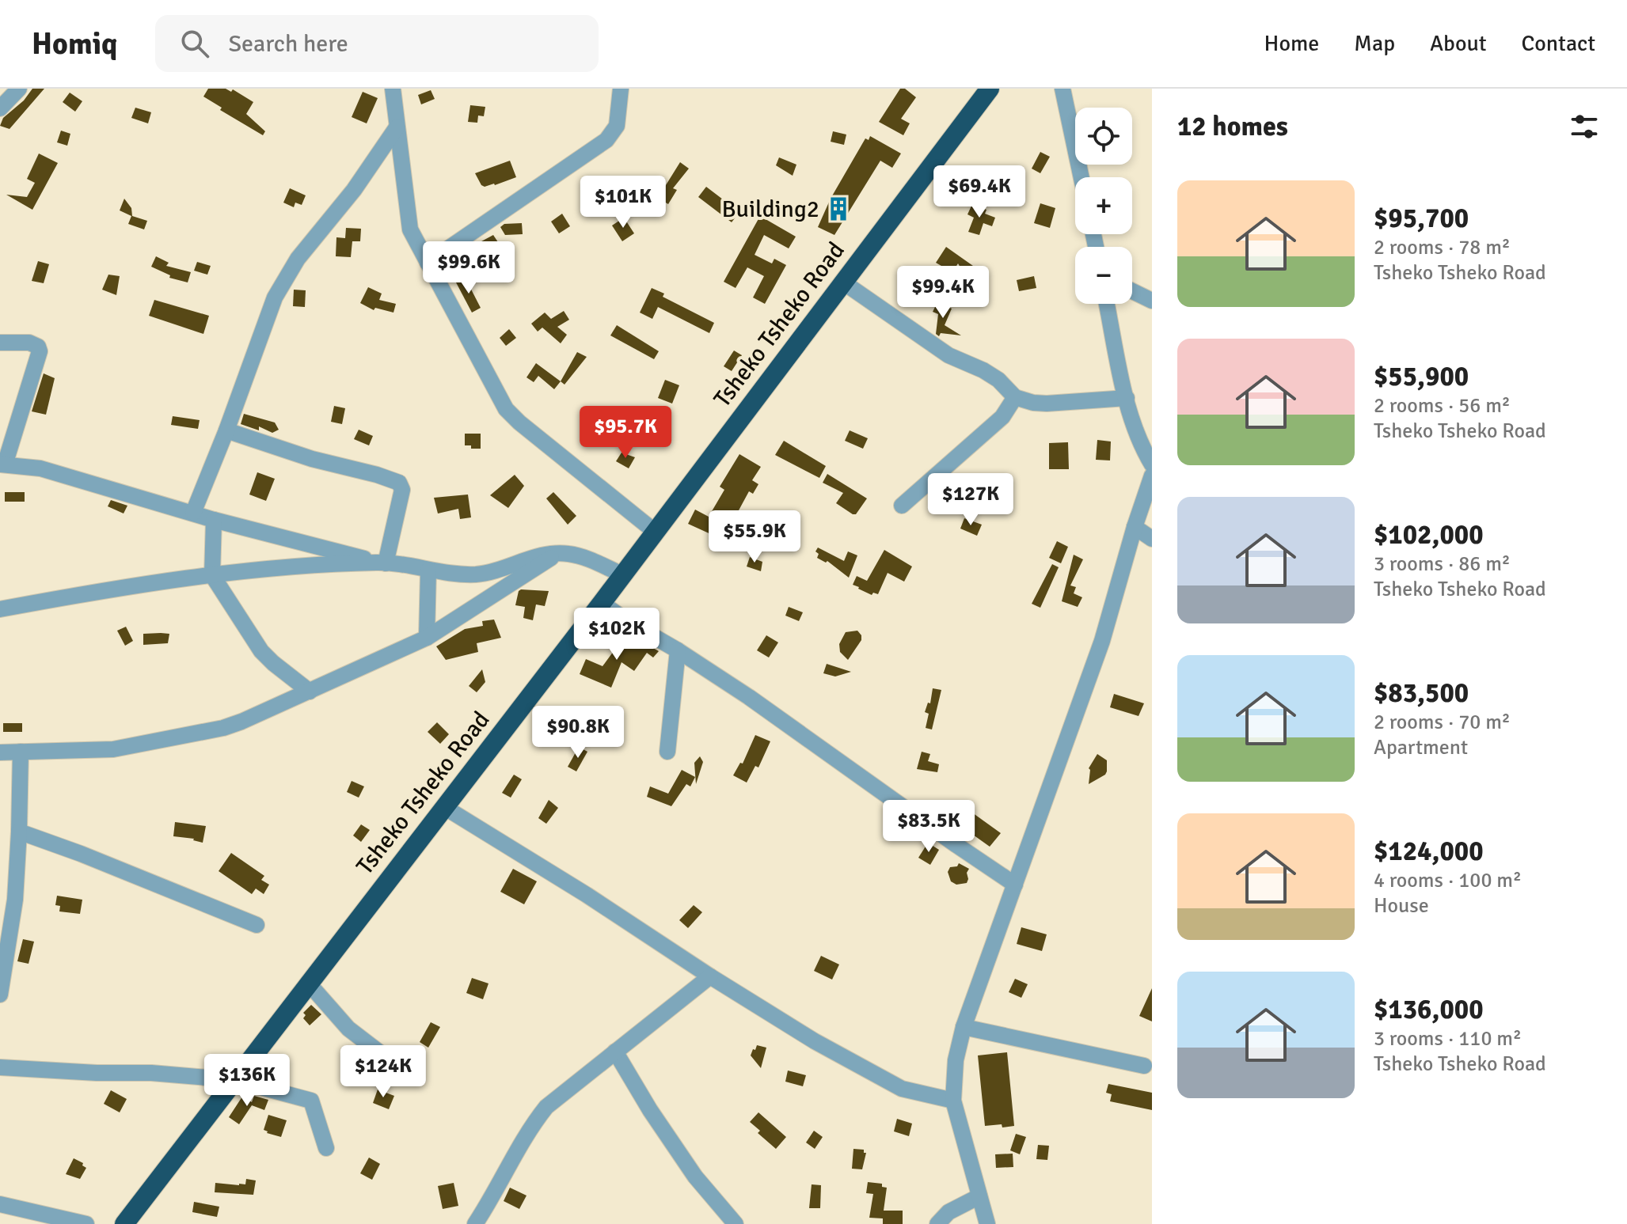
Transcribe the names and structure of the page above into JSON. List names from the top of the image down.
{
  "streets": {
    "highway": ["Tsheko Tsheko Road"]
  },
  "places": {
    "building": ["Building2"]
  },
  "page": {
    "header": "Homiq",
    "search": "Search here",
    "nav": [
      "Home",
      "Map",
      "About",
      "Contact"
    ],
    "heading": "12 homes",
    "map_buttons": ["+", "−"],
    "list": [
      {
        "name": "$95,700",
        "note": "2 rooms · 78 m² · Tsheko Tsheko Road"
      },
      {
        "name": "$55,900",
        "note": "2 rooms · 56 m² · Tsheko Tsheko Road"
      },
      {
        "name": "$102,000",
        "note": "3 rooms · 86 m² · Tsheko Tsheko Road"
      },
      {
        "name": "$83,500",
        "note": "2 rooms · 70 m² · Apartment"
      },
      {
        "name": "$124,000",
        "note": "4 rooms · 100 m² · House"
      },
      {
        "name": "$136,000",
        "note": "3 rooms · 110 m² · Tsheko Tsheko Road"
      }
    ],
    "price": [
      "$69.4K",
      "$101K",
      "$99.6K",
      "$99.4K",
      "$95.7K",
      "$127K",
      "$55.9K",
      "$102K",
      "$90.8K",
      "$83.5K",
      "$124K",
      "$136K"
    ]
  }
}
